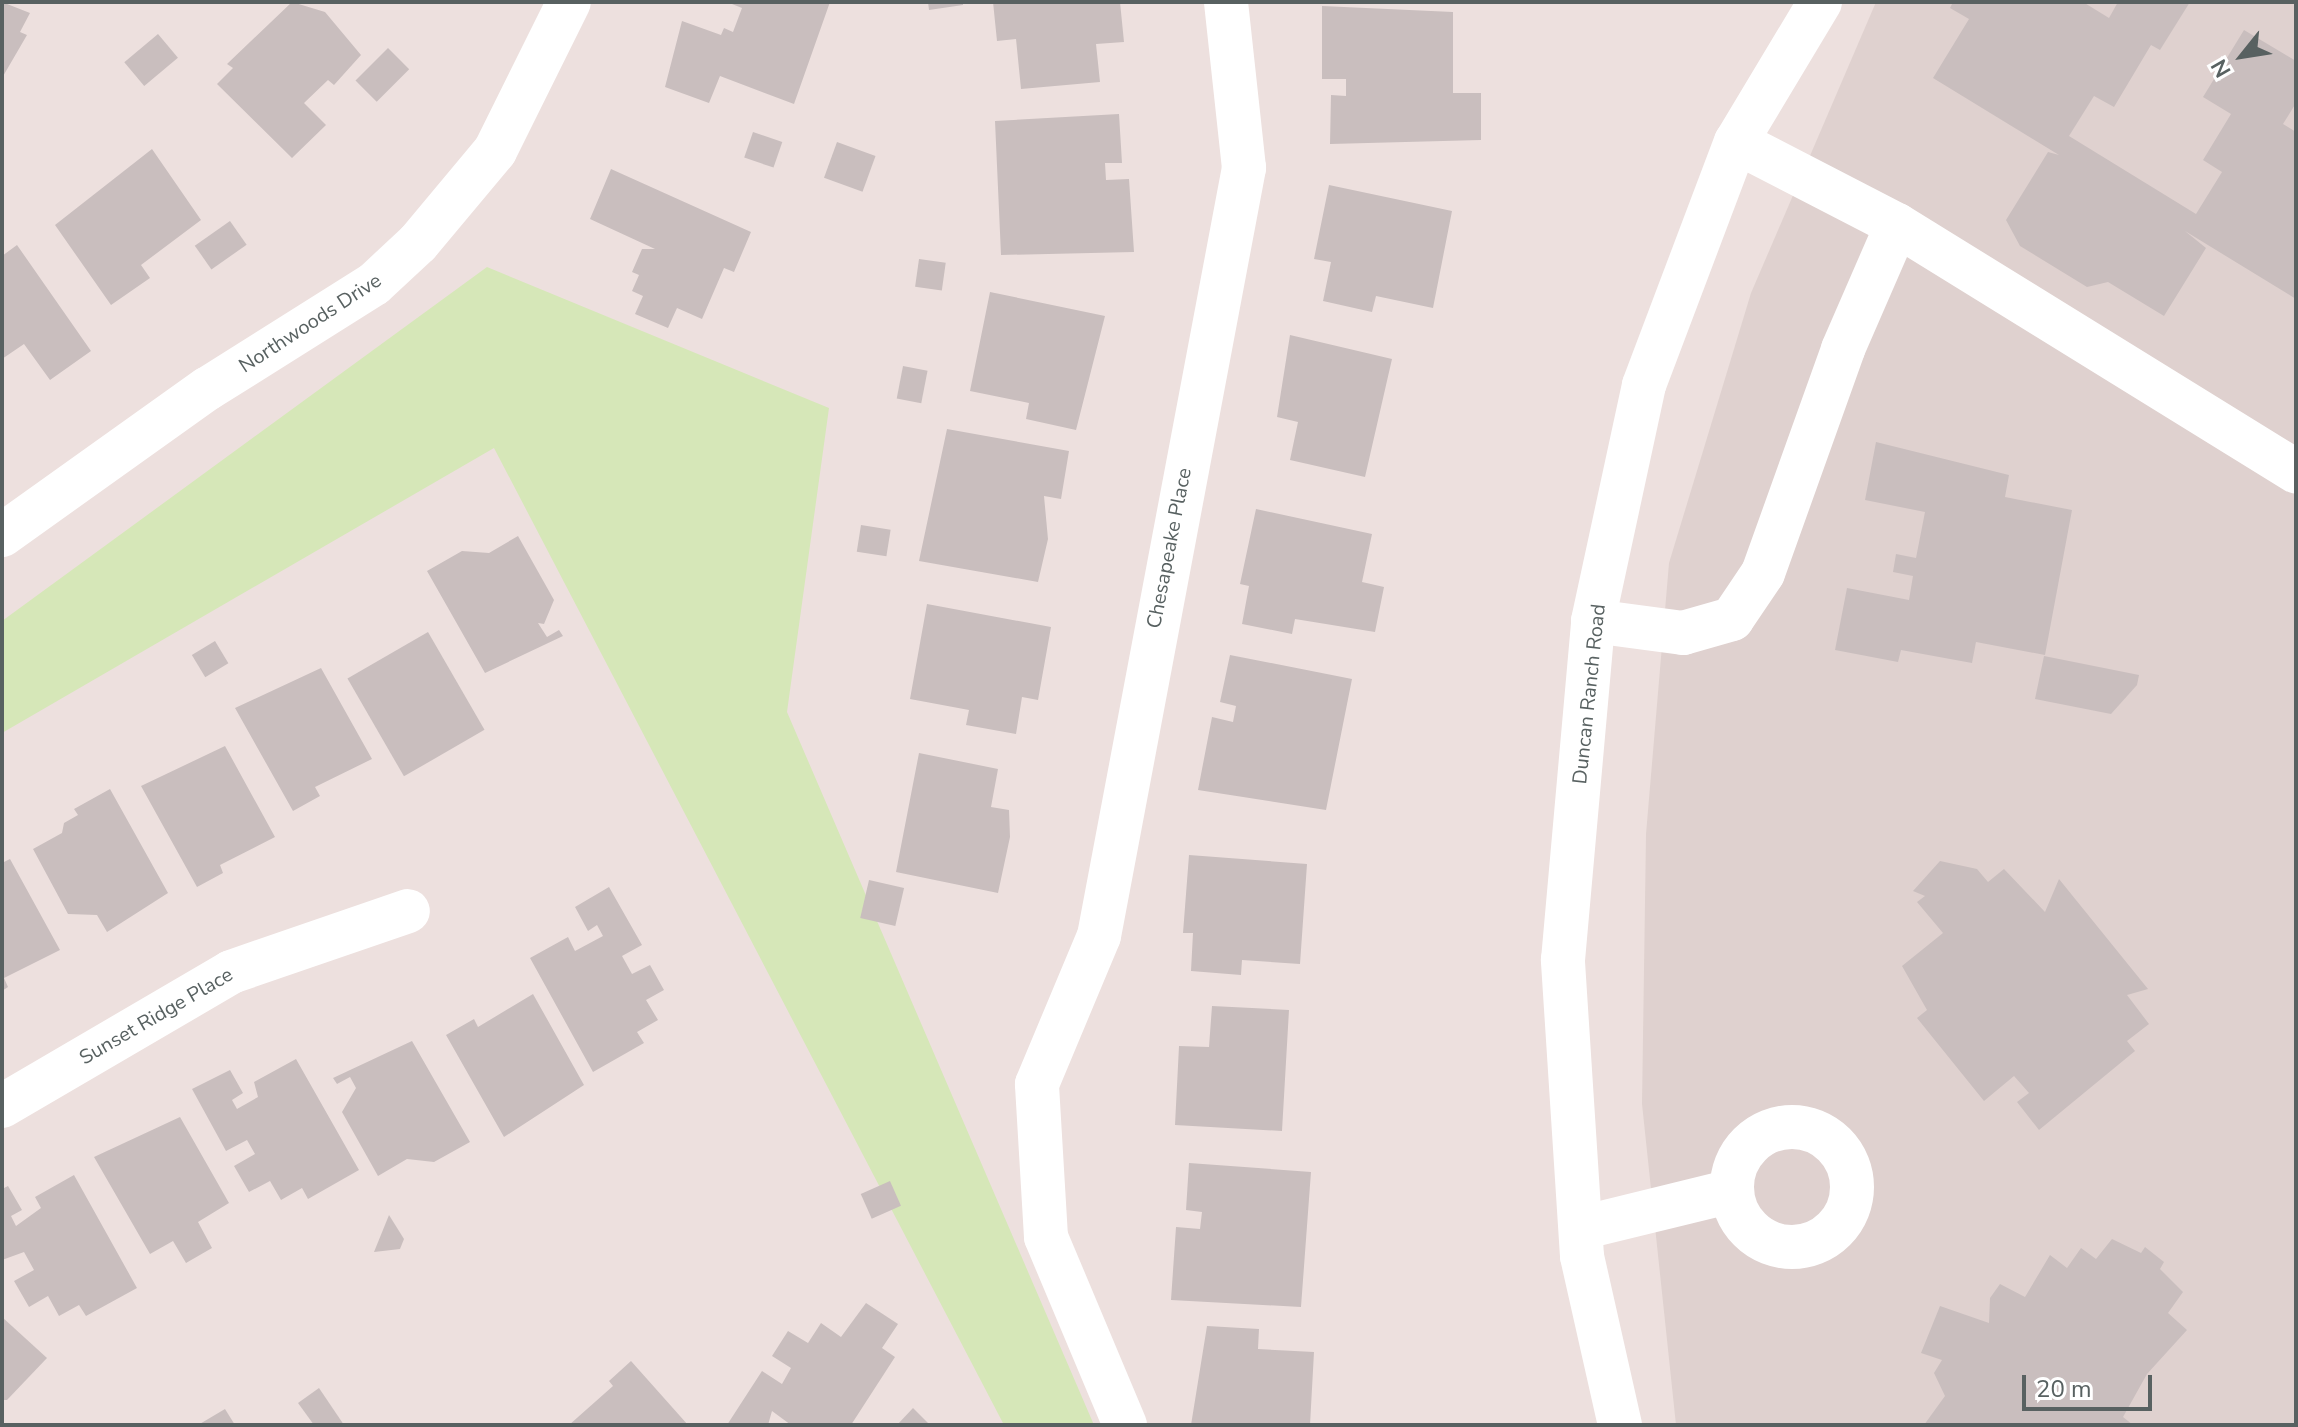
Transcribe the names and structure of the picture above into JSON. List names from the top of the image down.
{
  "streets": {
    "street": [
      "Northwoods Drive",
      "Chesapeake Place",
      "Duncan Ranch Road",
      "Sunset Ridge Place"
    ]
  },
  "scale_bar": "20 m",
  "north": "bottom left"
}
